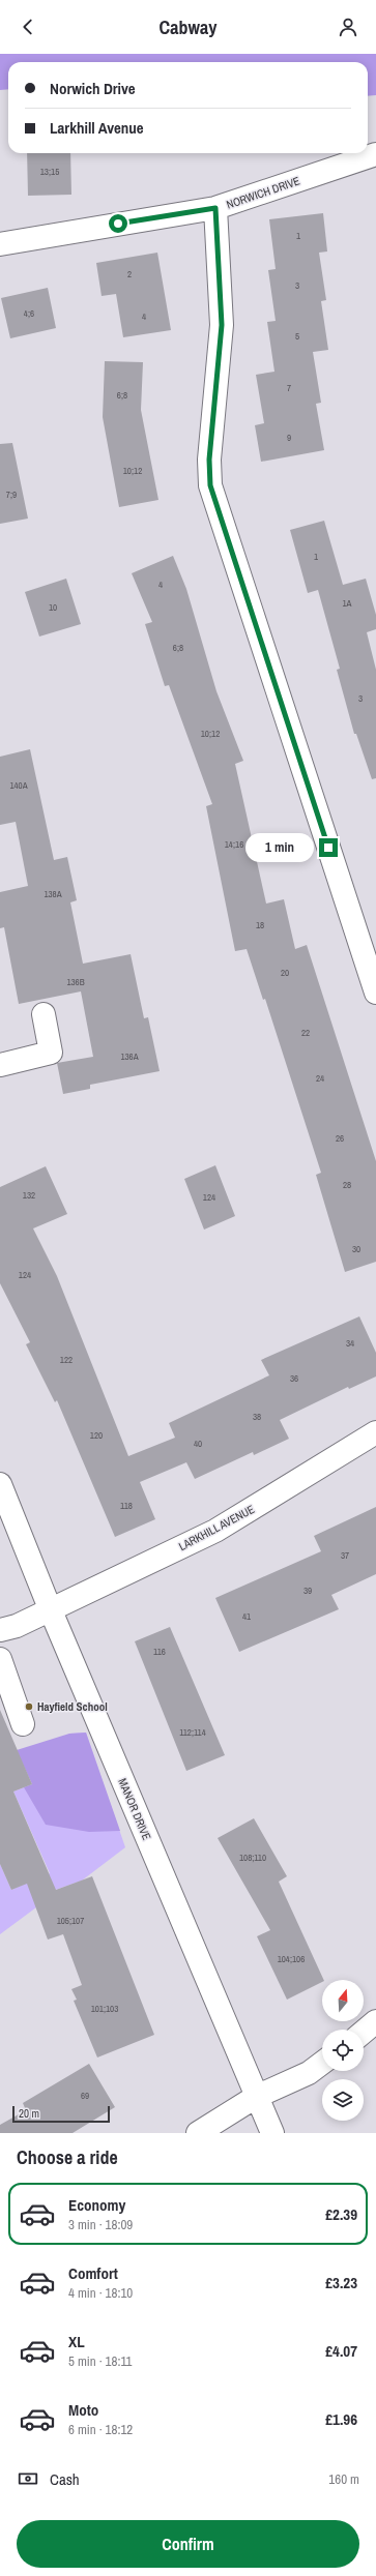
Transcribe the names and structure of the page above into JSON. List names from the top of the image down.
{
  "streets": {
    "street": ["NORWICH DRIVE", "LARKHILL AVENUE", "MANOR DRIVE"]
  },
  "crossings": [
    ["LARKHILL AVENUE", "MANOR DRIVE"]
  ],
  "places": ["Hayfield School"],
  "house_numbers": [
    "13;15",
    "1",
    "2",
    "3",
    "4;6",
    "4",
    "5",
    "7",
    "6;8",
    "9",
    "10;12",
    "7;9",
    "1",
    "4",
    "1A",
    "10",
    "6;8",
    "3",
    "10;12",
    "140A",
    "14;16",
    "138A",
    "18",
    "20",
    "136B",
    "22",
    "136A",
    "24",
    "26",
    "28",
    "132",
    "124",
    "30",
    "124",
    "34",
    "122",
    "36",
    "38",
    "120",
    "40",
    "118",
    "37",
    "39",
    "41",
    "116",
    "112;114",
    "108;110",
    "105;107",
    "104;106",
    "101;103",
    "69"
  ],
  "scale_bar": "20 m",
  "north": "top",
  "page": {
    "header": "Cabway",
    "banner": ["Norwich Drive", "Larkhill Avenue"],
    "bubble": "1 min",
    "scale": "20 m",
    "heading": "Choose a ride",
    "list": [
      {
        "name": "Economy",
        "note": "3 min · 18:09",
        "value": "£2.39"
      },
      {
        "name": "Comfort",
        "note": "4 min · 18:10",
        "value": "£3.23"
      },
      {
        "name": "XL",
        "note": "5 min · 18:11",
        "value": "£4.07"
      },
      {
        "name": "Moto",
        "note": "6 min · 18:12",
        "value": "£1.96"
      }
    ],
    "pay": ["Cash", "160 m"],
    "buttons": "Confirm"
  }
}
